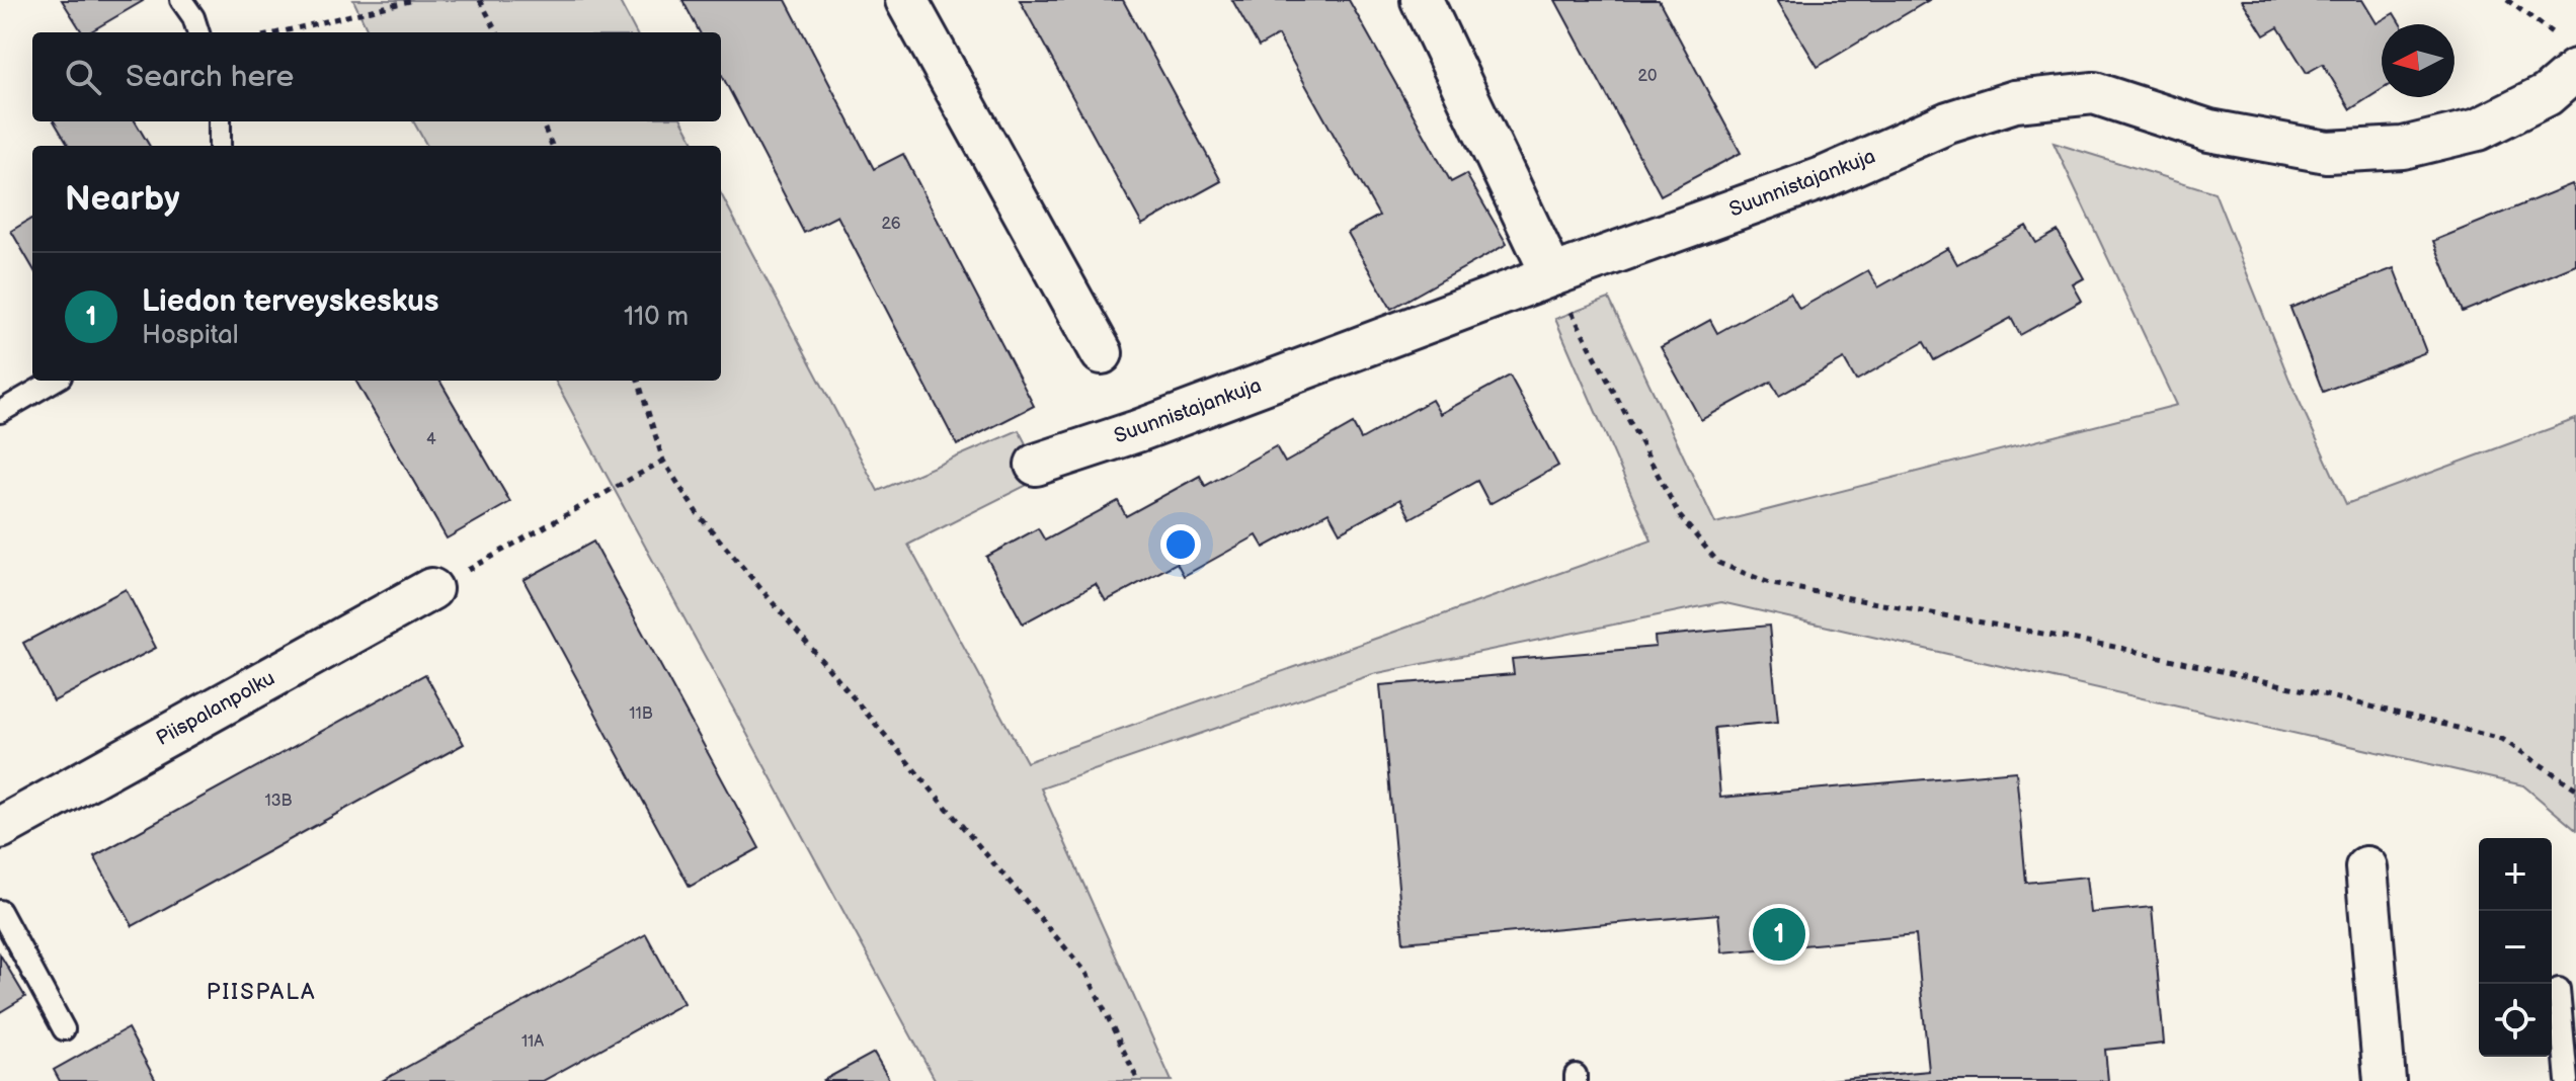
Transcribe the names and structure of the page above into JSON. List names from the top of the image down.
{
  "streets": {
    "street": ["Suunnistajankuja", "Piispalanpolku"]
  },
  "districts": ["PIISPALA"],
  "house_numbers": [
    "20",
    "26",
    "4",
    "11B",
    "13B",
    "11A"
  ],
  "north": "left",
  "page": {
    "search": "Search here",
    "heading": "Nearby",
    "list": [
      {
        "mark": "1",
        "name": "Liedon terveyskeskus",
        "note": "Hospital",
        "value": "110 m"
      }
    ],
    "map_buttons": ["+", "−"],
    "pins": "1"
  }
}
